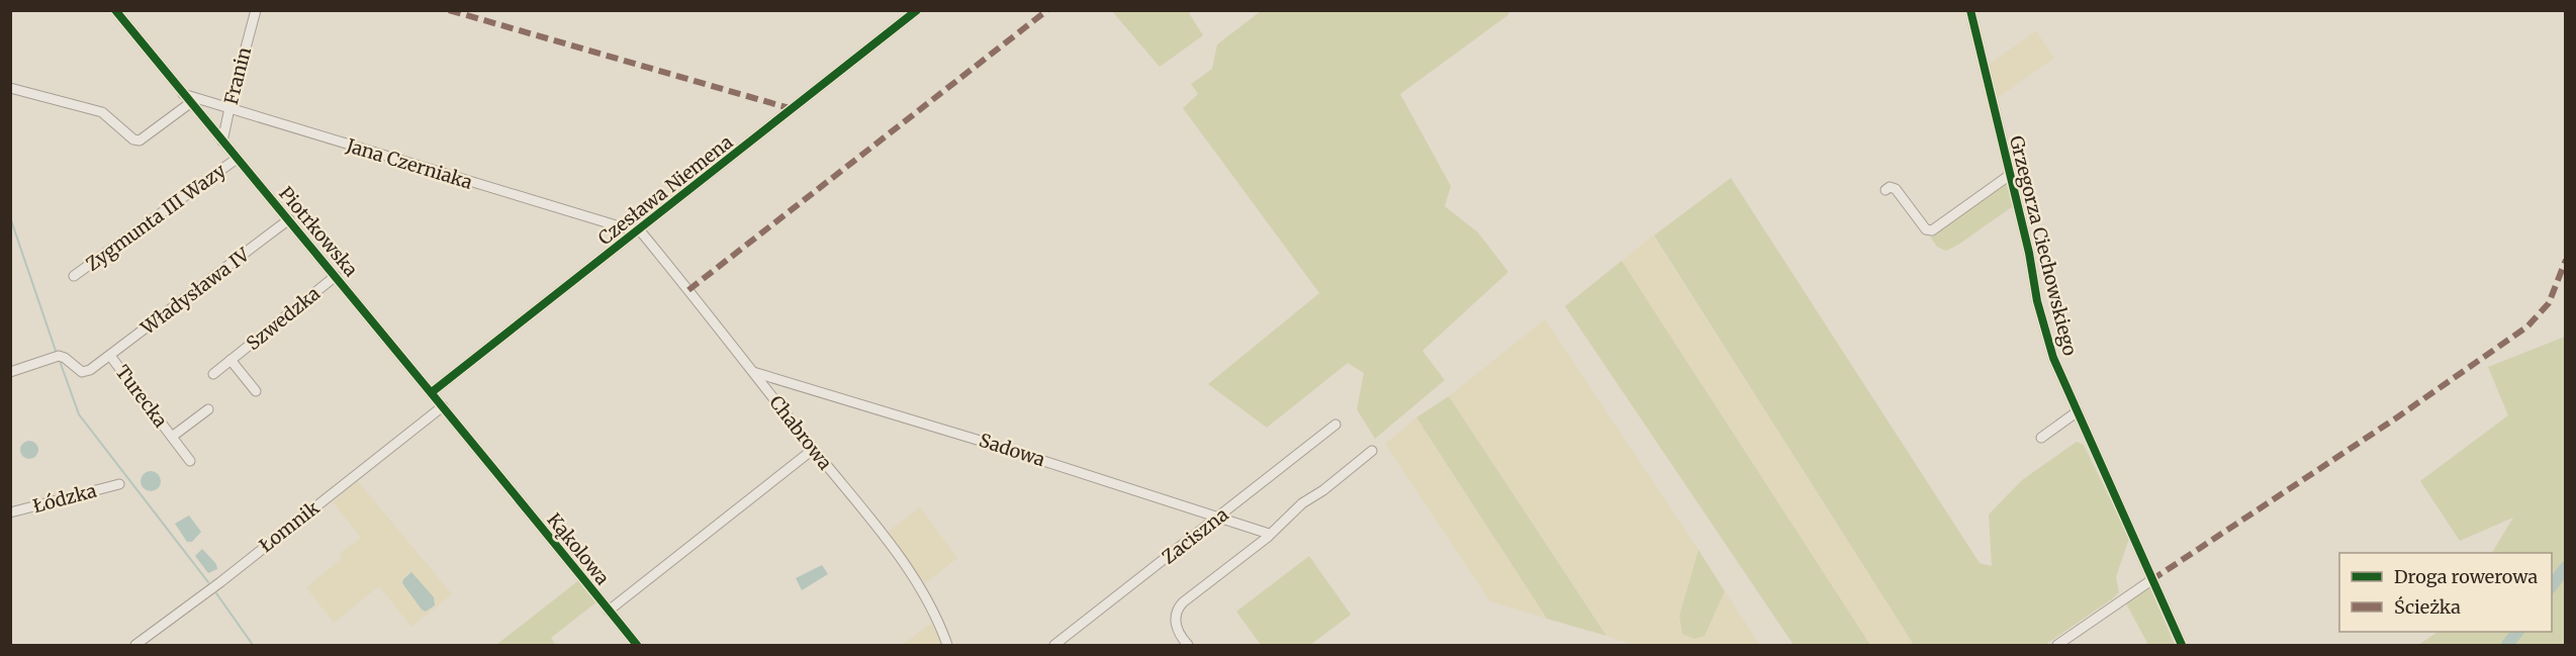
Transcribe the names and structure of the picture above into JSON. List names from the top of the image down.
{
  "streets": {
    "street": [
      "Franin",
      "Jana Czerniaka",
      "Czesława Niemena",
      "Zygmunta III Wazy",
      "Piotrkowska",
      "Grzegorza Ciechowskiego",
      "Władysława IV",
      "Szwedzka",
      "Turecka",
      "Chabrowa",
      "Sadowa",
      "Łódzka",
      "Łomnik",
      "Zaciszna",
      "Kąkolowa"
    ]
  },
  "crossings": [
    ["Franin", "Jana Czerniaka"],
    ["Franin", "Piotrkowska"],
    ["Jana Czerniaka", "Czesława Niemena"],
    ["Jana Czerniaka", "Piotrkowska"],
    ["Jana Czerniaka", "Chabrowa"],
    ["Czesława Niemena", "Piotrkowska"],
    ["Czesława Niemena", "Chabrowa"],
    ["Zygmunta III Wazy", "Piotrkowska"],
    ["Piotrkowska", "Władysława IV"],
    ["Piotrkowska", "Szwedzka"],
    ["Piotrkowska", "Łomnik"],
    ["Piotrkowska", "Kąkolowa"],
    ["Władysława IV", "Turecka"],
    ["Chabrowa", "Sadowa"],
    ["Sadowa", "Zaciszna"]
  ],
  "legend": ["Droga rowerowa", "Ścieżka"]
}
